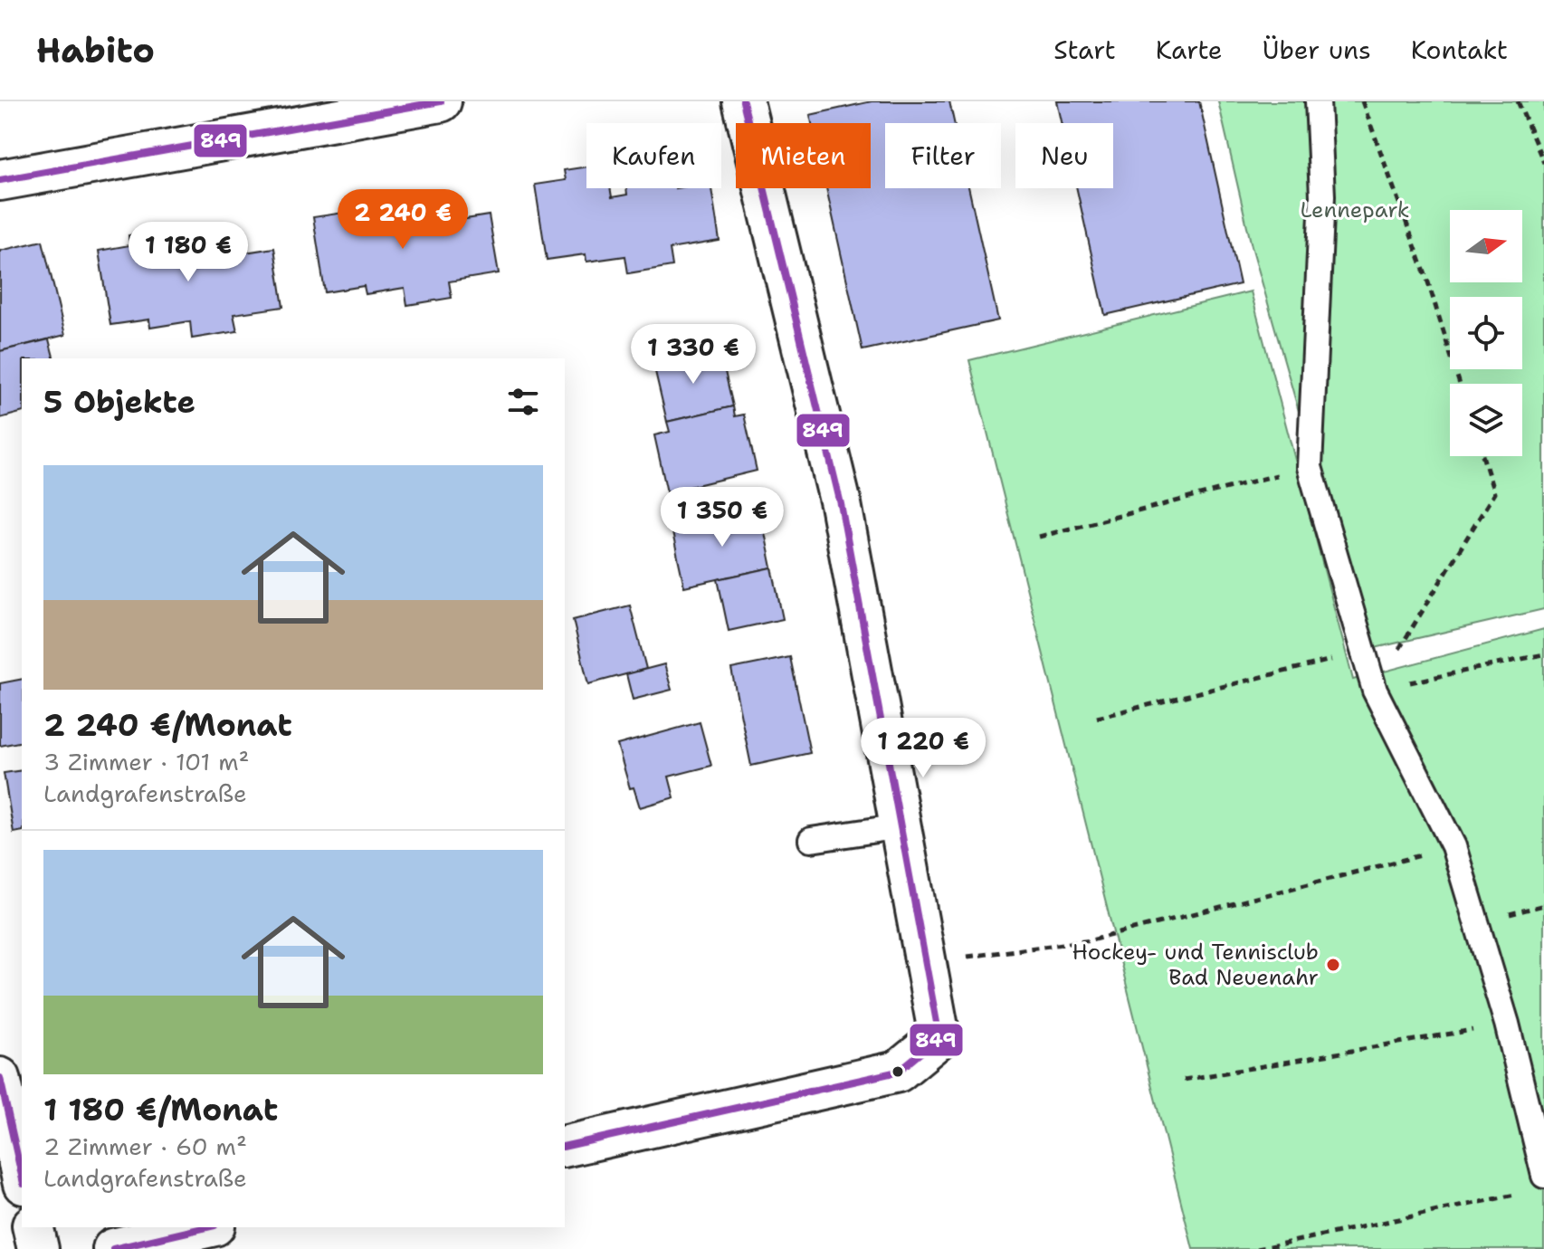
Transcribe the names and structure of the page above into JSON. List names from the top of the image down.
{
  "parks": ["Lennepark"],
  "places": ["Hockey- und Tennisclub Bad Neuenahr"],
  "lines": ["transit line 849"],
  "north": "right",
  "page": {
    "header": "Habito",
    "nav": [
      "Start",
      "Karte",
      "Über uns",
      "Kontakt"
    ],
    "chip": [
      "Kaufen",
      "Mieten",
      "Filter",
      "Neu"
    ],
    "price": [
      "2 240 €",
      "1 180 €",
      "1 330 €",
      "1 350 €",
      "1 220 €"
    ],
    "heading": "5 Objekte",
    "list": [
      {
        "name": "2 240 €/Monat",
        "note": "3 Zimmer · 101 m² · Landgrafenstraße"
      },
      {
        "name": "1 180 €/Monat",
        "note": "2 Zimmer · 60 m² · Landgrafenstraße"
      }
    ]
  }
}
